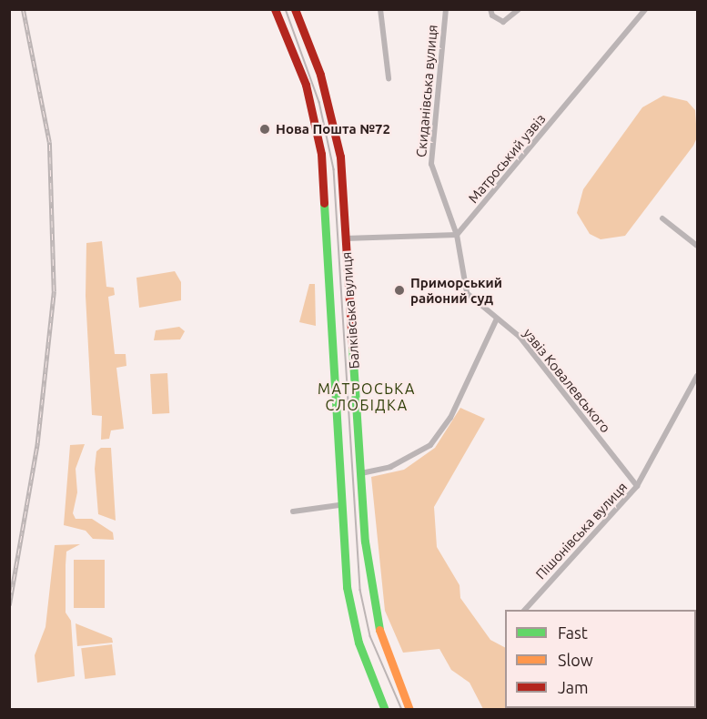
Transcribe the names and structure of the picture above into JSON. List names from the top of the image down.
{
  "streets": {
    "main road": ["Балківська вулиця"],
    "street": [
      "Скиданівська вулиця",
      "Матроський узвіз",
      "узвіз Ковалевського",
      "Пішонівська вулиця"
    ]
  },
  "crossings": [
    ["Скиданівська вулиця", "Матроський узвіз"],
    ["Скиданівська вулиця", "узвіз Ковалевського"],
    ["Матроський узвіз", "узвіз Ковалевського"],
    ["узвіз Ковалевського", "Пішонівська вулиця"]
  ],
  "districts": ["МАТРОСЬКА СЛОБІДКА"],
  "places": ["Нова Пошта №72", "Приморський районий суд"],
  "legend": ["Fast", "Slow", "Jam"]
}
